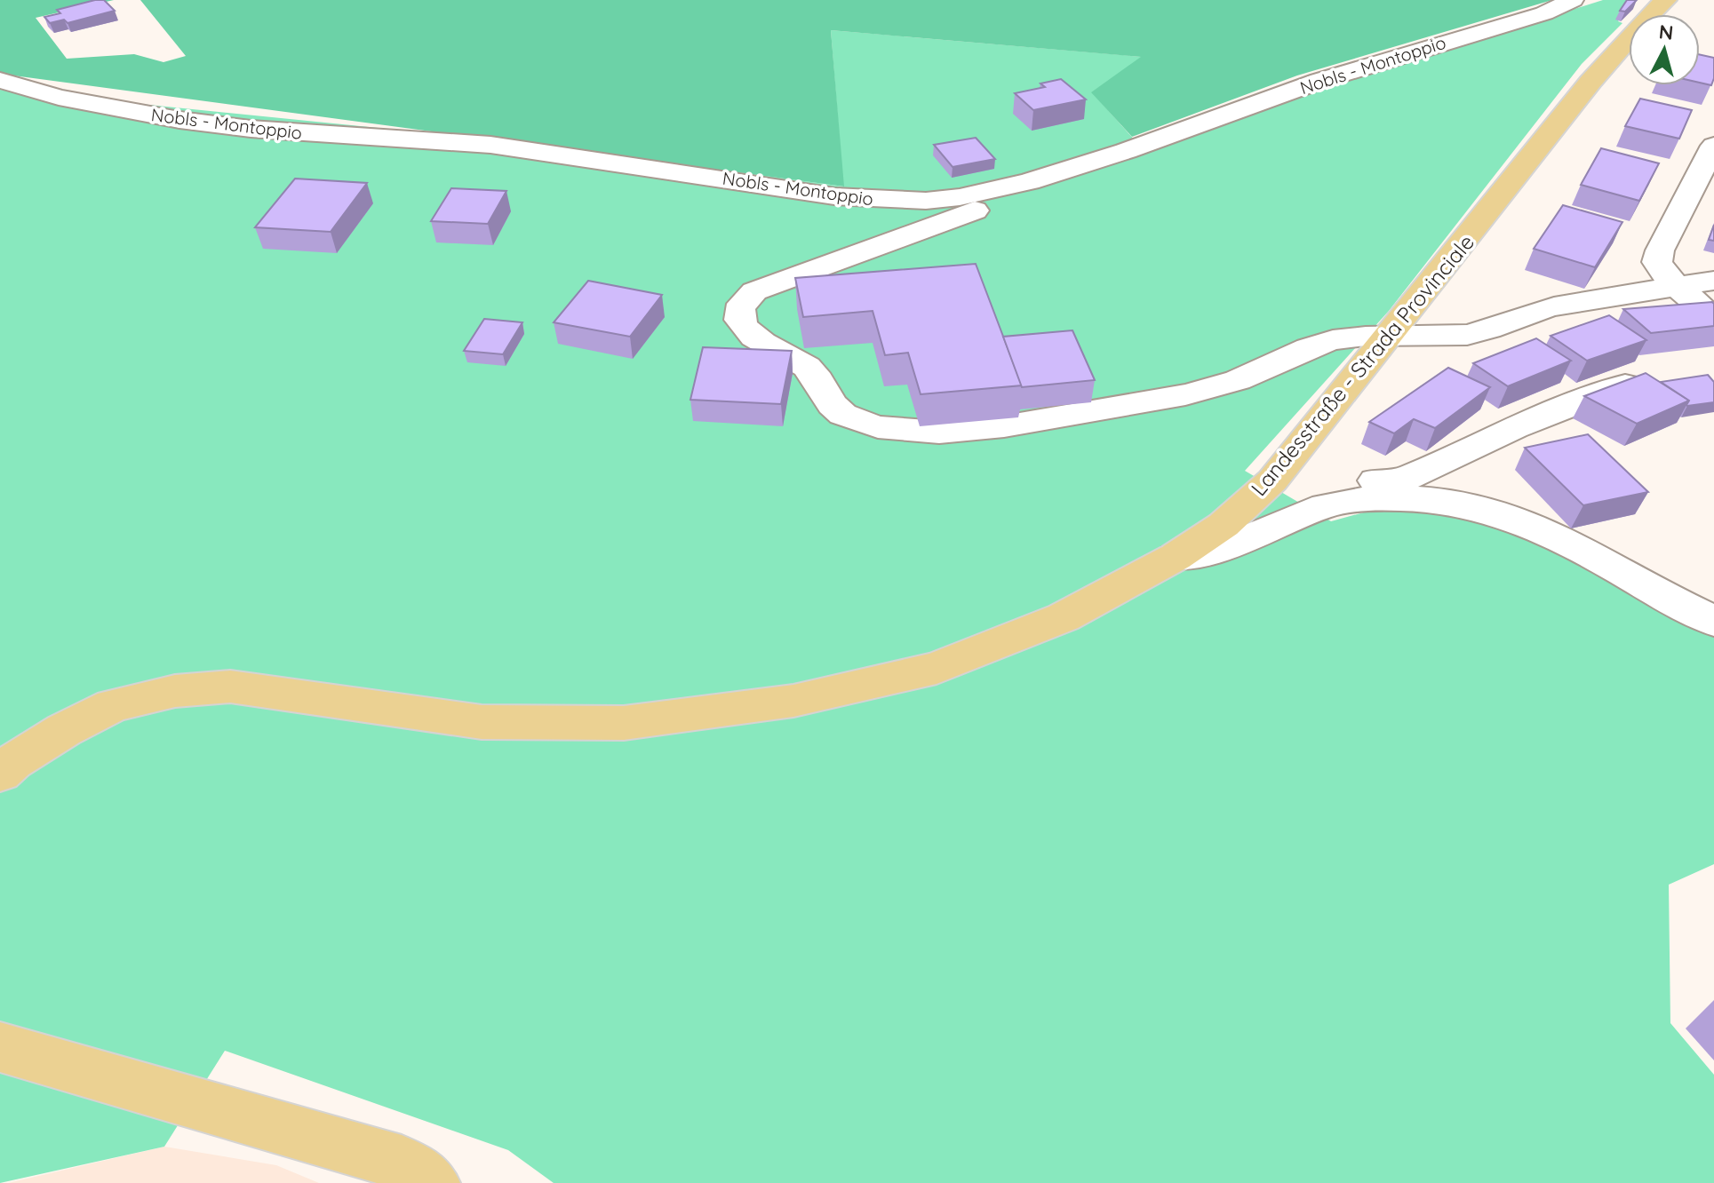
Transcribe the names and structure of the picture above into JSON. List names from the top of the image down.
{
  "streets": {
    "main road": ["Landesstraße - Strada Provinciale"],
    "street": ["Nobls - Montoppio"]
  },
  "north": "top"
}
